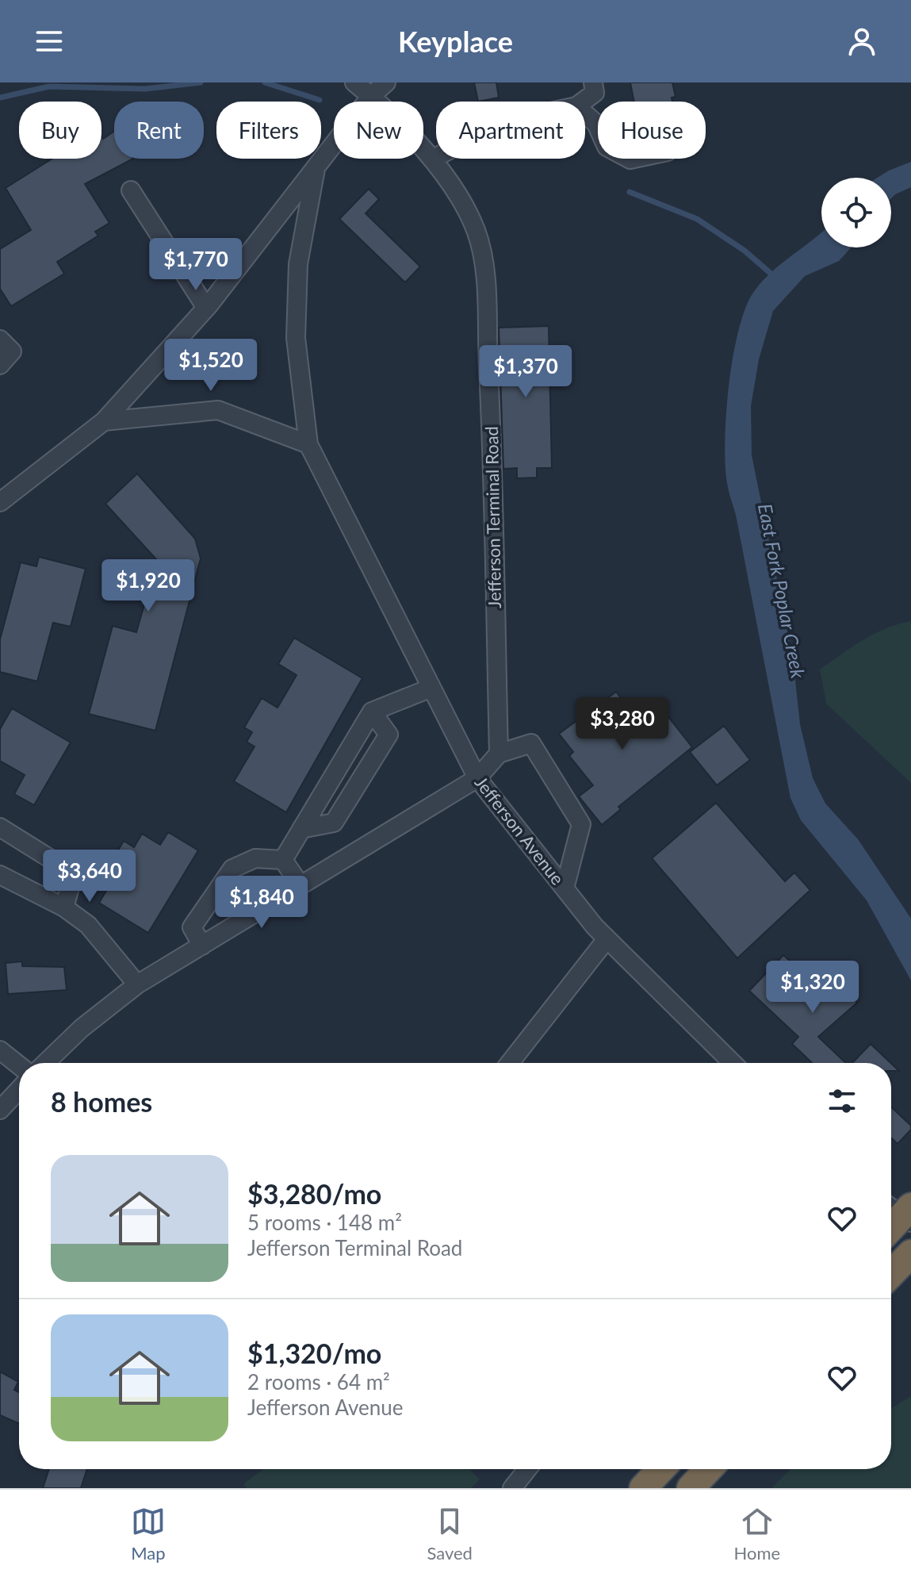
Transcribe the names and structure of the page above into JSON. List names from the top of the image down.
{
  "streets": {
    "street": ["Jefferson Terminal Road", "Jefferson Avenue"]
  },
  "water": ["East Fork Poplar Creek"],
  "page": {
    "header": "Keyplace",
    "chip": [
      "Buy",
      "Rent",
      "Filters",
      "New",
      "Apartment",
      "House"
    ],
    "price": [
      "$1,770",
      "$1,520",
      "$1,370",
      "$1,920",
      "$3,280",
      "$3,640",
      "$1,840",
      "$1,320"
    ],
    "heading": "8 homes",
    "list": [
      {
        "name": "$3,280/mo",
        "note": "5 rooms · 148 m² · Jefferson Terminal Road"
      },
      {
        "name": "$1,320/mo",
        "note": "2 rooms · 64 m² · Jefferson Avenue"
      }
    ],
    "tabs": ["Map", "Saved", "Home"]
  }
}
